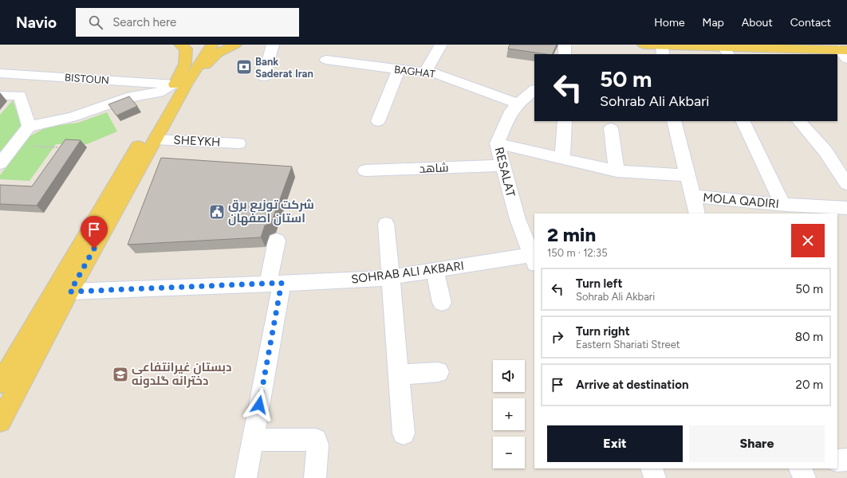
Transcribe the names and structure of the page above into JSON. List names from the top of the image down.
{
  "streets": {
    "street": [
      "BAGHAT",
      "BISTOUN",
      "SHEYKH",
      "شاهد",
      "RESALAT",
      "MOLA QADIRI",
      "SOHRAB ALI AKBARI"
    ]
  },
  "crossings": [
    ["BAGHAT", "RESALAT"],
    ["شاهد", "RESALAT"],
    ["RESALAT", "SOHRAB ALI AKBARI"]
  ],
  "places": {
    "bank": ["Bank Saderat Iran"],
    "public building": ["شرکت توزیع برق استان اصفهان"],
    "school or university": ["دبستان غیرانتفاعی دخترانه گلدونه"]
  },
  "page": {
    "header": "Navio",
    "search": "Search here",
    "nav": [
      "Home",
      "Map",
      "About",
      "Contact"
    ],
    "turn": ["50 m", "Sohrab Ali Akbari"],
    "heading": ["2 min", "150 m · 12:35"],
    "list": [
      {
        "name": "Turn left",
        "note": "Sohrab Ali Akbari",
        "value": "50 m"
      },
      {
        "name": "Turn right",
        "note": "Eastern Shariati Street",
        "value": "80 m"
      },
      {
        "name": "Arrive at destination",
        "value": "20 m"
      }
    ],
    "map_buttons": ["+", "−"],
    "buttons": ["Exit", "Share"]
  }
}
